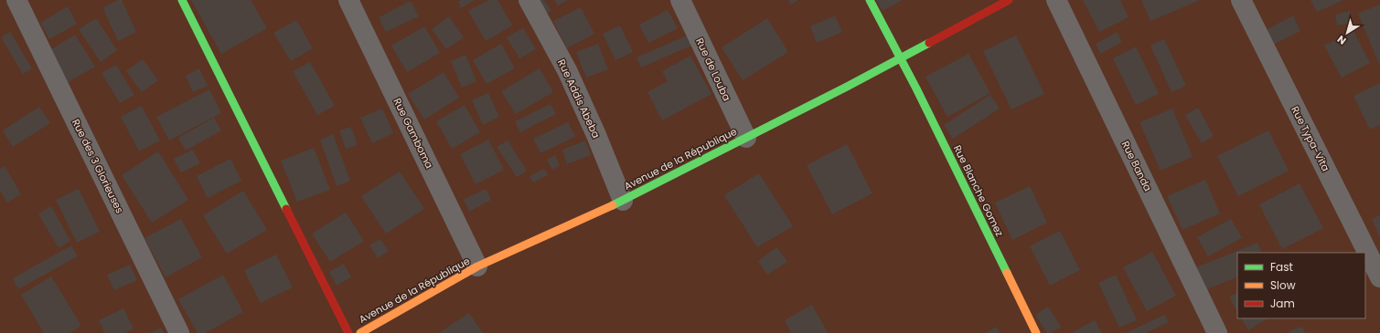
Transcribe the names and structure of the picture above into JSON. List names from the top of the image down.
{
  "streets": {
    "street": [
      "Rue de Louba",
      "Rue Addis Abeba",
      "Rue Gamboma",
      "Rue Typa-Vita",
      "Avenue de la République",
      "Rue des 3 Glorieuses",
      "Rue Banda",
      "Rue Blanche Gomez"
    ]
  },
  "crossings": [
    ["Rue de Louba", "Avenue de la République"],
    ["Rue Addis Abeba", "Avenue de la République"],
    ["Rue Gamboma", "Avenue de la République"],
    ["Avenue de la République", "Rue Blanche Gomez"]
  ],
  "legend": ["Fast", "Slow", "Jam"],
  "north": "bottom left"
}
